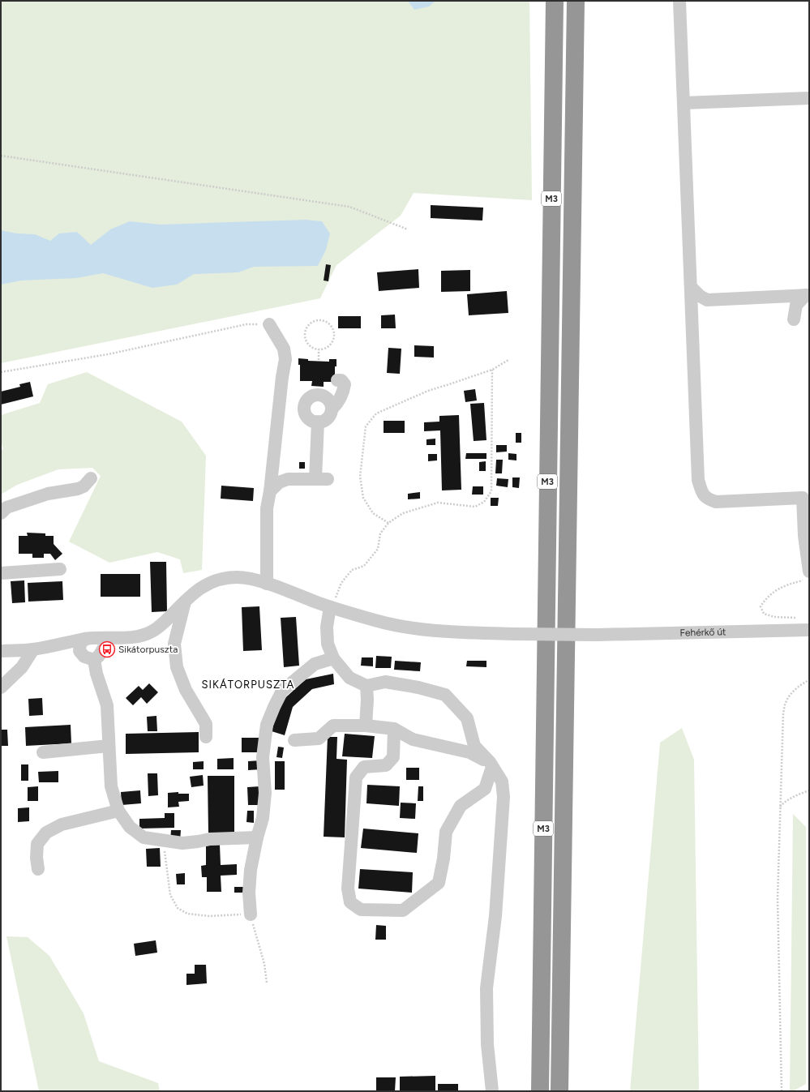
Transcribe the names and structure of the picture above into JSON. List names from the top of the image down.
{
  "streets": {
    "highway": ["M3"],
    "street": ["Fehérkő út"]
  },
  "districts": ["SIKÁTORPUSZTA"],
  "places": {
    "bus stop": ["Sikátorpuszta"]
  }
}
